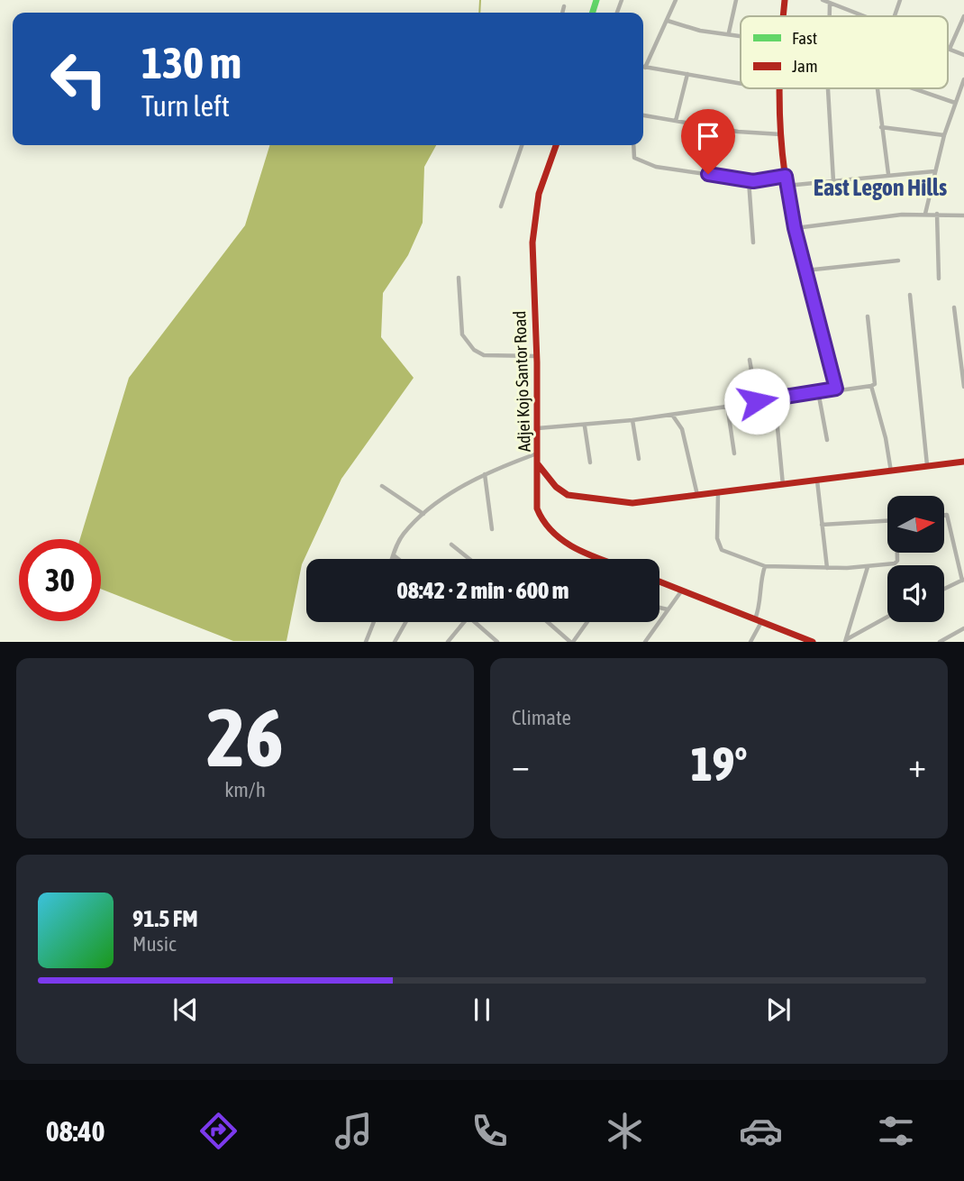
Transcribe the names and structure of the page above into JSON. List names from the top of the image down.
{
  "streets": {
    "street": ["Adjei Kojo Santor Road"]
  },
  "districts": ["East Legon Hills"],
  "legend": ["Fast", "Jam"],
  "north": "right",
  "page": {
    "turn": ["130 m", "Turn left"],
    "limit": "30",
    "trip": "08:42 · 2 min · 600 m",
    "tile": [
      ["26", "km/h"],
      "Climate"
    ],
    "heat": ["−", "19°", "+"],
    "song": ["91.5 FM", "Music"],
    "tabs": "08:40"
  }
}
